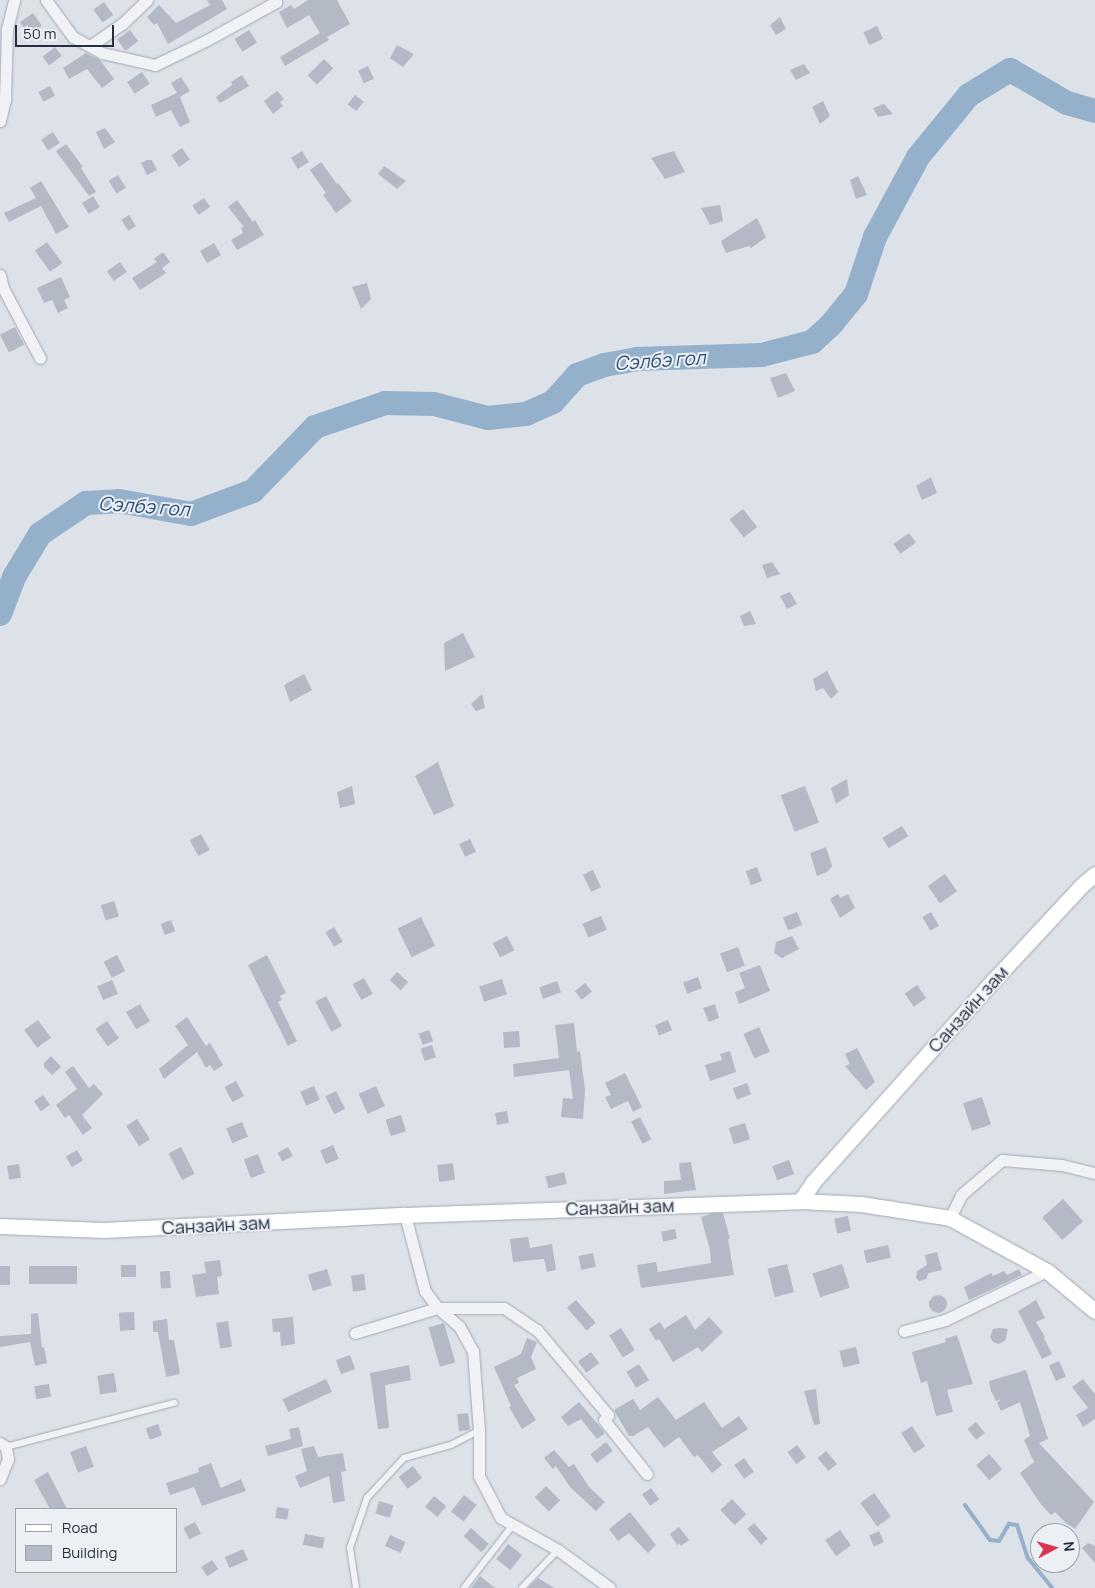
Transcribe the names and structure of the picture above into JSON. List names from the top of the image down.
{
  "streets": {
    "main road": ["Санзайн зам"]
  },
  "water": ["Сэлбэ гол"],
  "legend": ["Road", "Building"],
  "scale_bar": "50 m",
  "north": "right"
}
